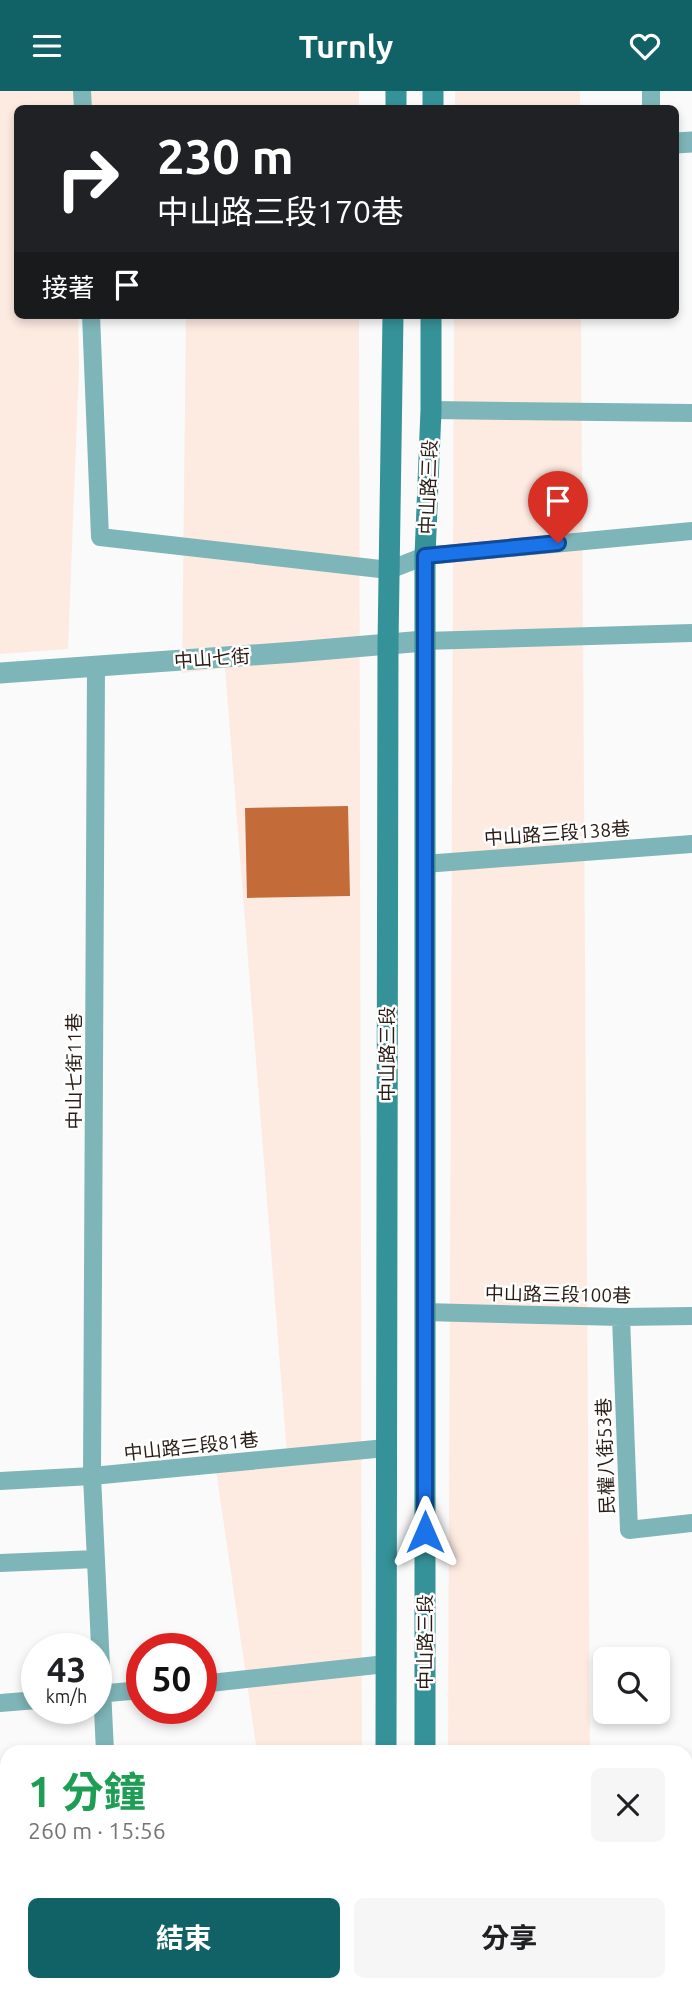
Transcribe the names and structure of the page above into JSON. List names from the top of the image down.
{
  "streets": {
    "main road": ["中山路三段"],
    "street": ["中山七街"],
    "lane": [
      "中山路三段138巷",
      "中山七街11巷",
      "中山路三段100巷",
      "中山路三段81巷",
      "民權八街53巷"
    ]
  },
  "crossings": [
    ["中山路三段", "中山七街"],
    ["中山路三段", "中山路三段138巷"],
    ["中山路三段", "中山路三段100巷"],
    ["中山路三段", "中山路三段81巷"],
    ["中山七街", "中山七街11巷"],
    ["中山七街11巷", "中山路三段81巷"],
    ["中山路三段100巷", "民權八街53巷"]
  ],
  "page": {
    "header": "Turnly",
    "turn": ["230 m", "中山路三段170巷"],
    "then": "接著",
    "speed": "43 km/h",
    "limit": "50",
    "heading": ["1 分鐘", "260 m · 15:56"],
    "buttons": ["結束", "分享"]
  }
}
